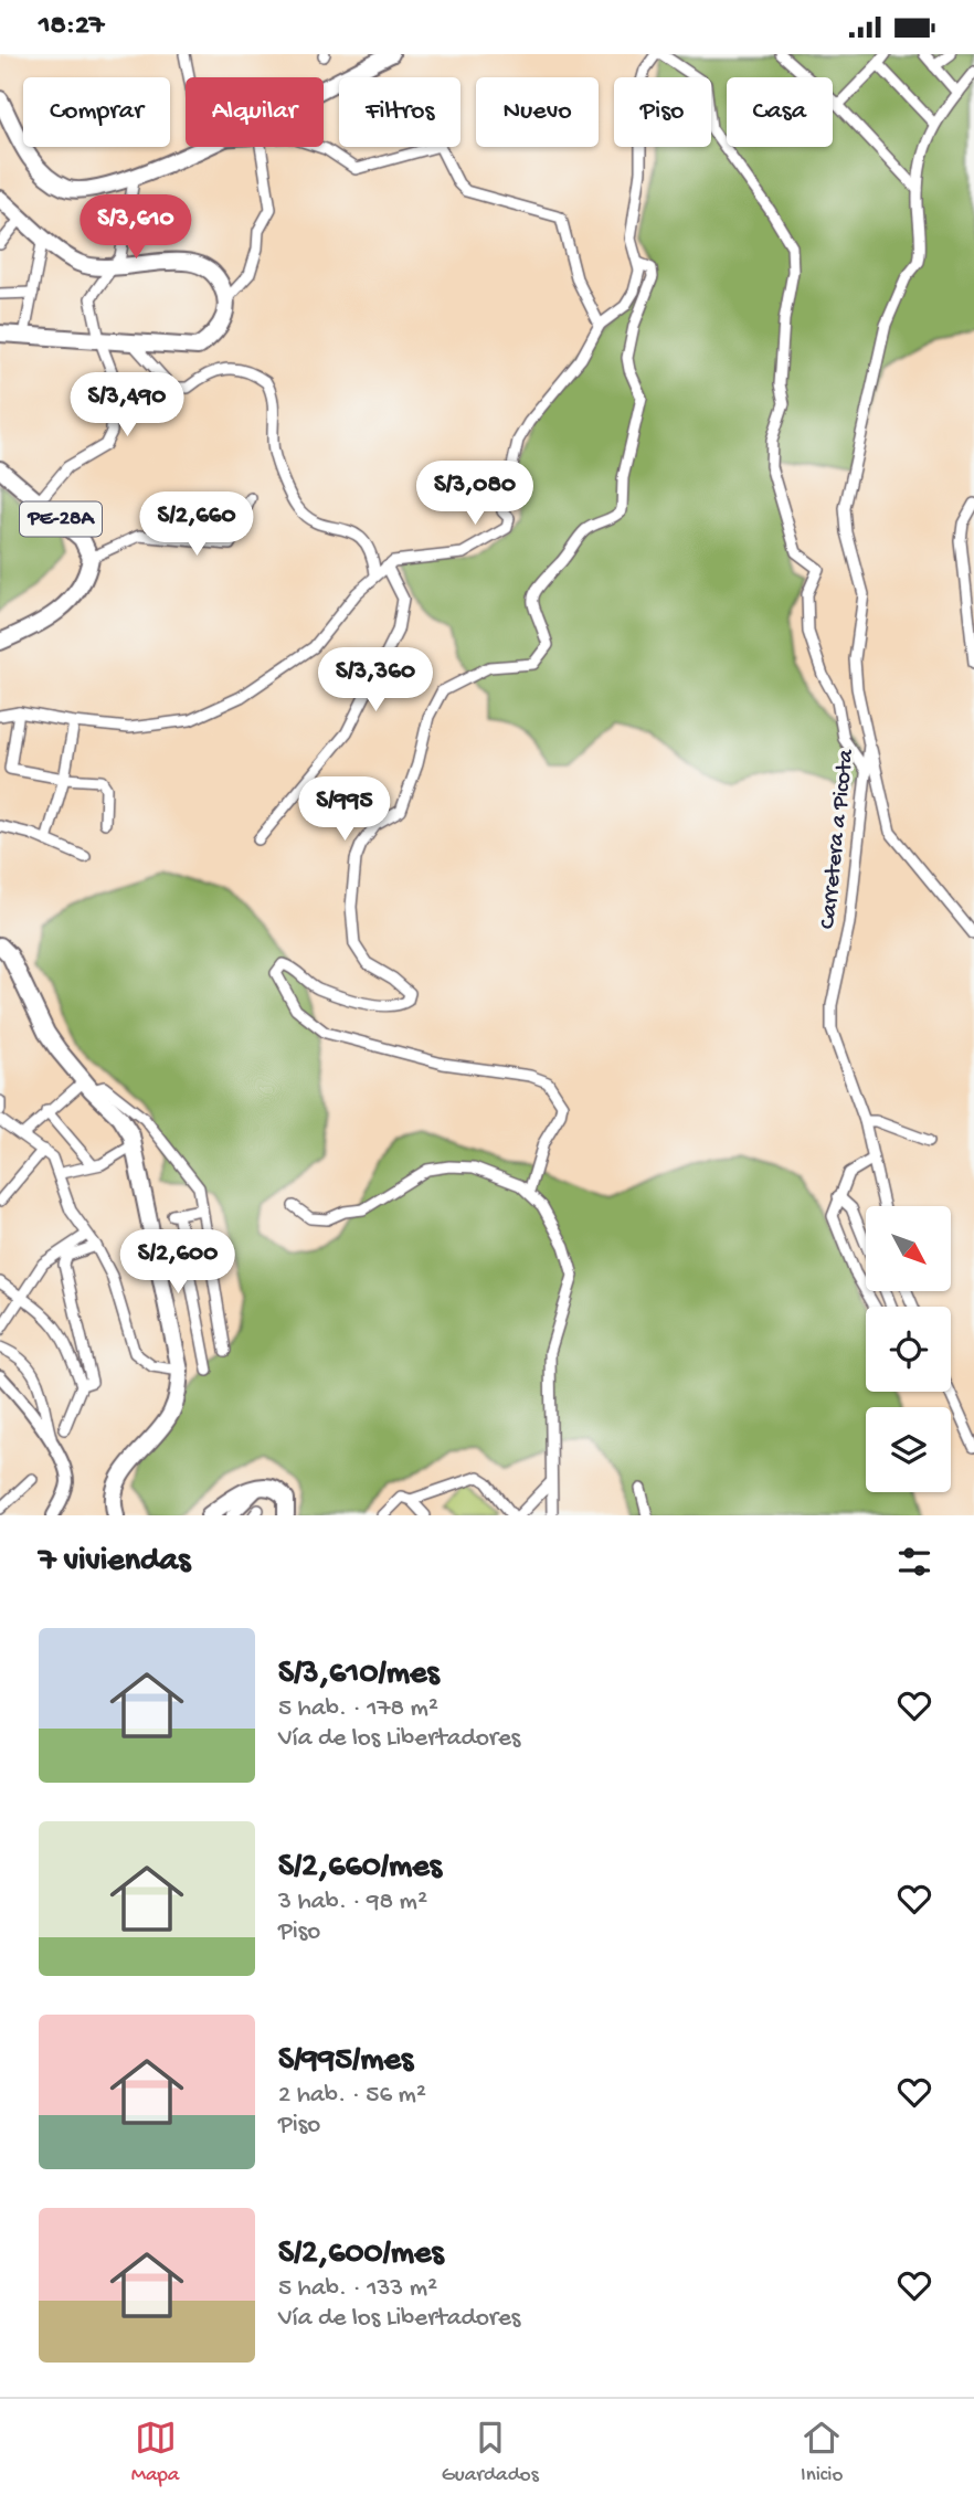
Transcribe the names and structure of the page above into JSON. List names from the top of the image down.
{
  "streets": {
    "highway": ["PE-28A"],
    "street": ["Carretera a Picota"]
  },
  "north": "bottom right",
  "page": {
    "status": "18:27",
    "chip": [
      "Comprar",
      "Alquilar",
      "Filtros",
      "Nuevo",
      "Piso",
      "Casa"
    ],
    "price": [
      "S/3,610",
      "S/3,490",
      "S/3,080",
      "S/2,660",
      "S/3,360",
      "S/995",
      "S/2,600"
    ],
    "heading": "7 viviendas",
    "list": [
      {
        "name": "S/3,610/mes",
        "note": "5 hab. · 178 m² · Vía de los Libertadores"
      },
      {
        "name": "S/2,660/mes",
        "note": "3 hab. · 98 m² · Piso"
      },
      {
        "name": "S/995/mes",
        "note": "2 hab. · 56 m² · Piso"
      },
      {
        "name": "S/2,600/mes",
        "note": "5 hab. · 133 m² · Vía de los Libertadores"
      }
    ],
    "tabs": ["Mapa", "Guardados", "Inicio"]
  }
}
